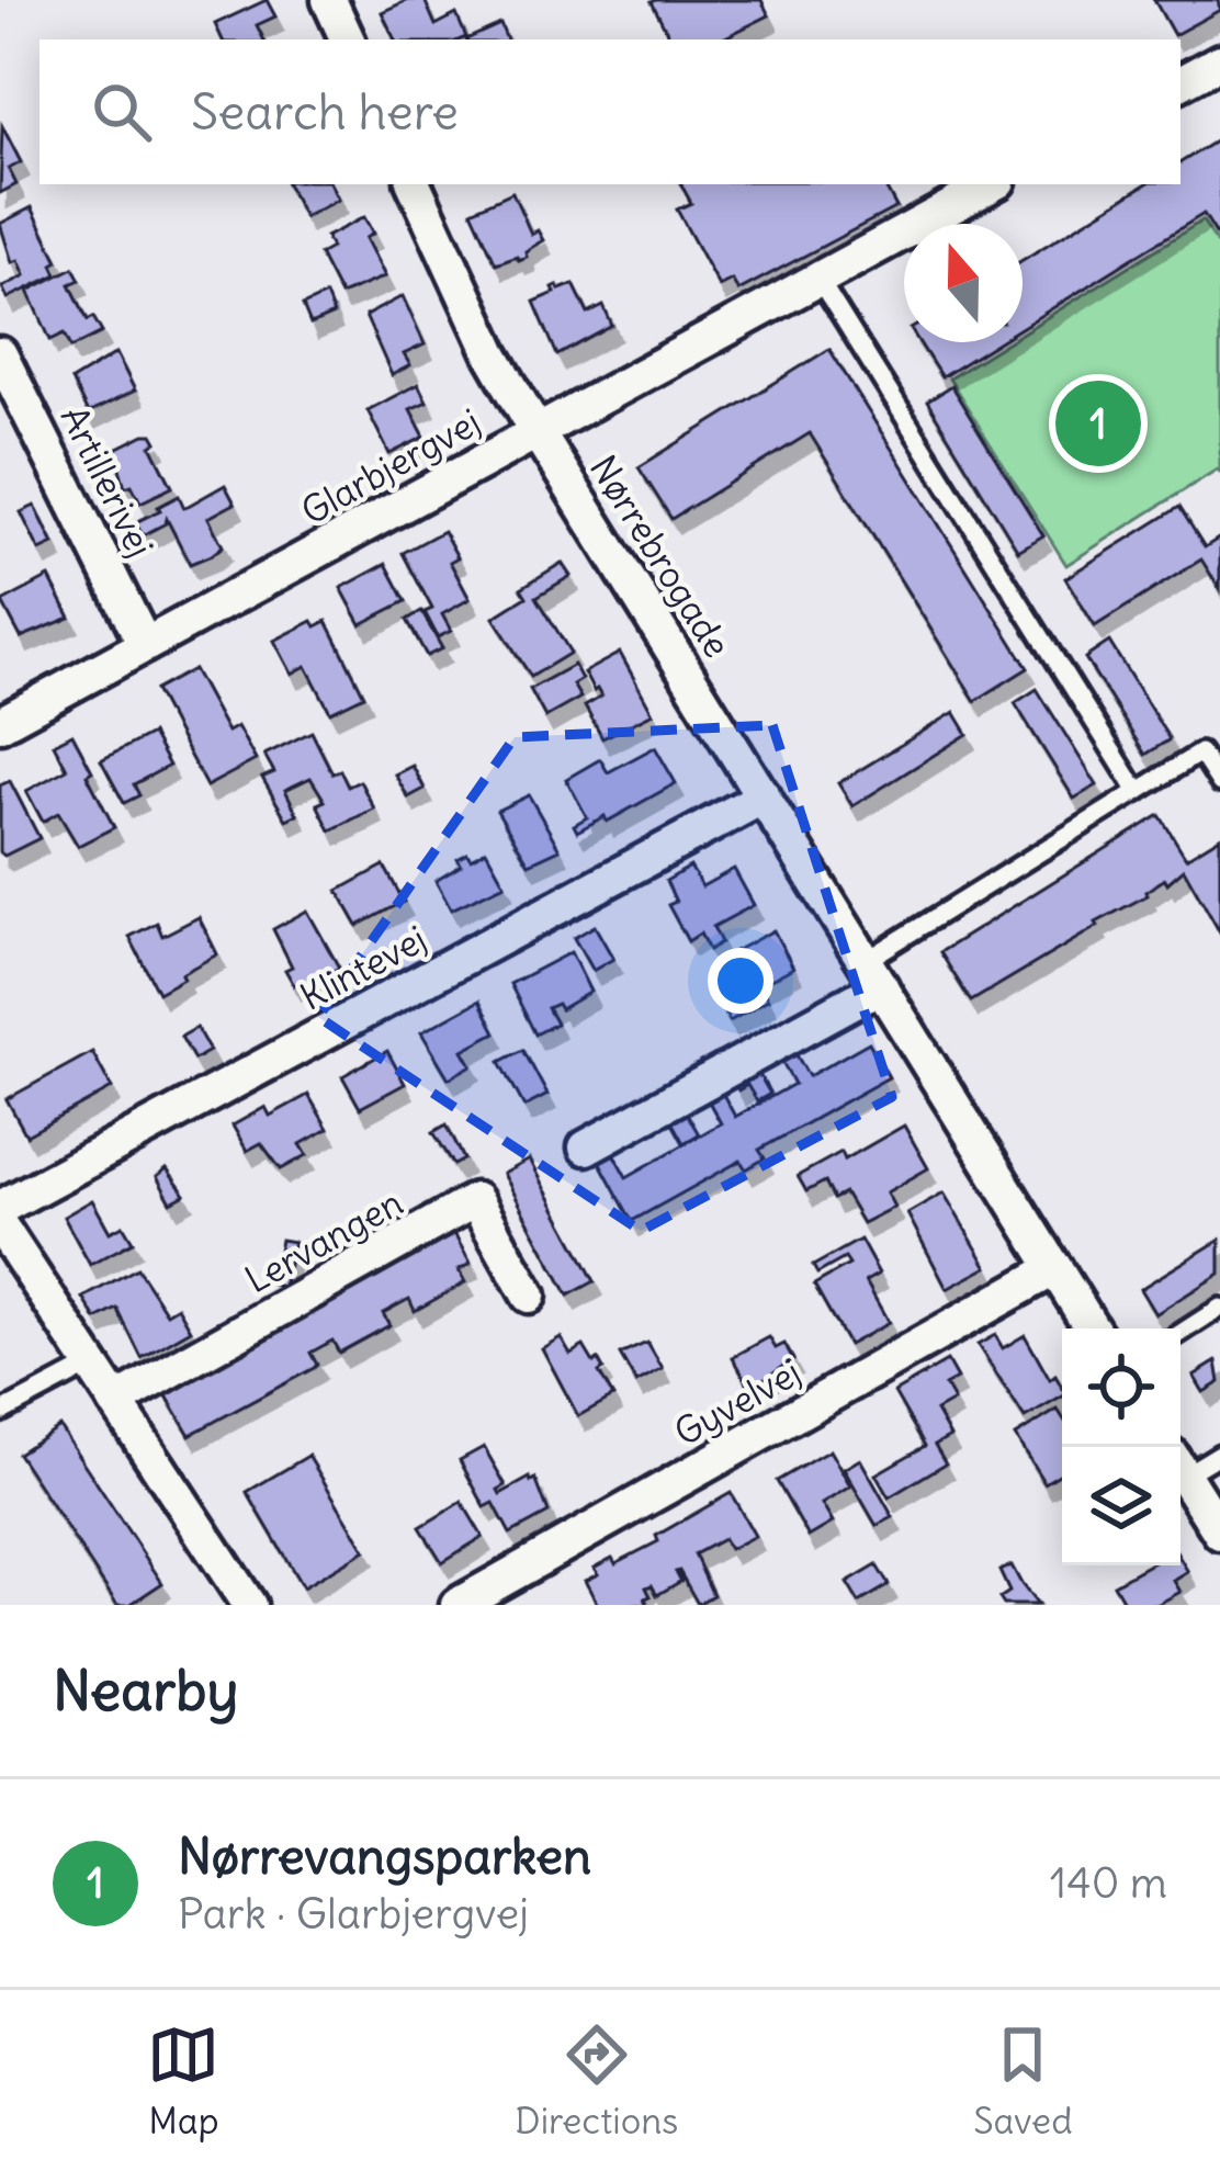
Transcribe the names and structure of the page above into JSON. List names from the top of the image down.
{
  "streets": {
    "street": [
      "Glarbjergvej",
      "Artillerivej",
      "Nørrebrogade",
      "Klintevej",
      "Lervangen",
      "Gyvelvej"
    ]
  },
  "crossings": [
    ["Glarbjergvej", "Artillerivej"],
    ["Glarbjergvej", "Nørrebrogade"],
    ["Nørrebrogade", "Klintevej"],
    ["Nørrebrogade", "Gyvelvej"]
  ],
  "north": "top",
  "page": {
    "search": "Search here",
    "pins": "1",
    "heading": "Nearby",
    "list": [
      {
        "mark": "1",
        "name": "Nørrevangsparken",
        "note": "Park · Glarbjergvej",
        "value": "140 m"
      }
    ],
    "nav": ["Map", "Directions", "Saved"]
  }
}
